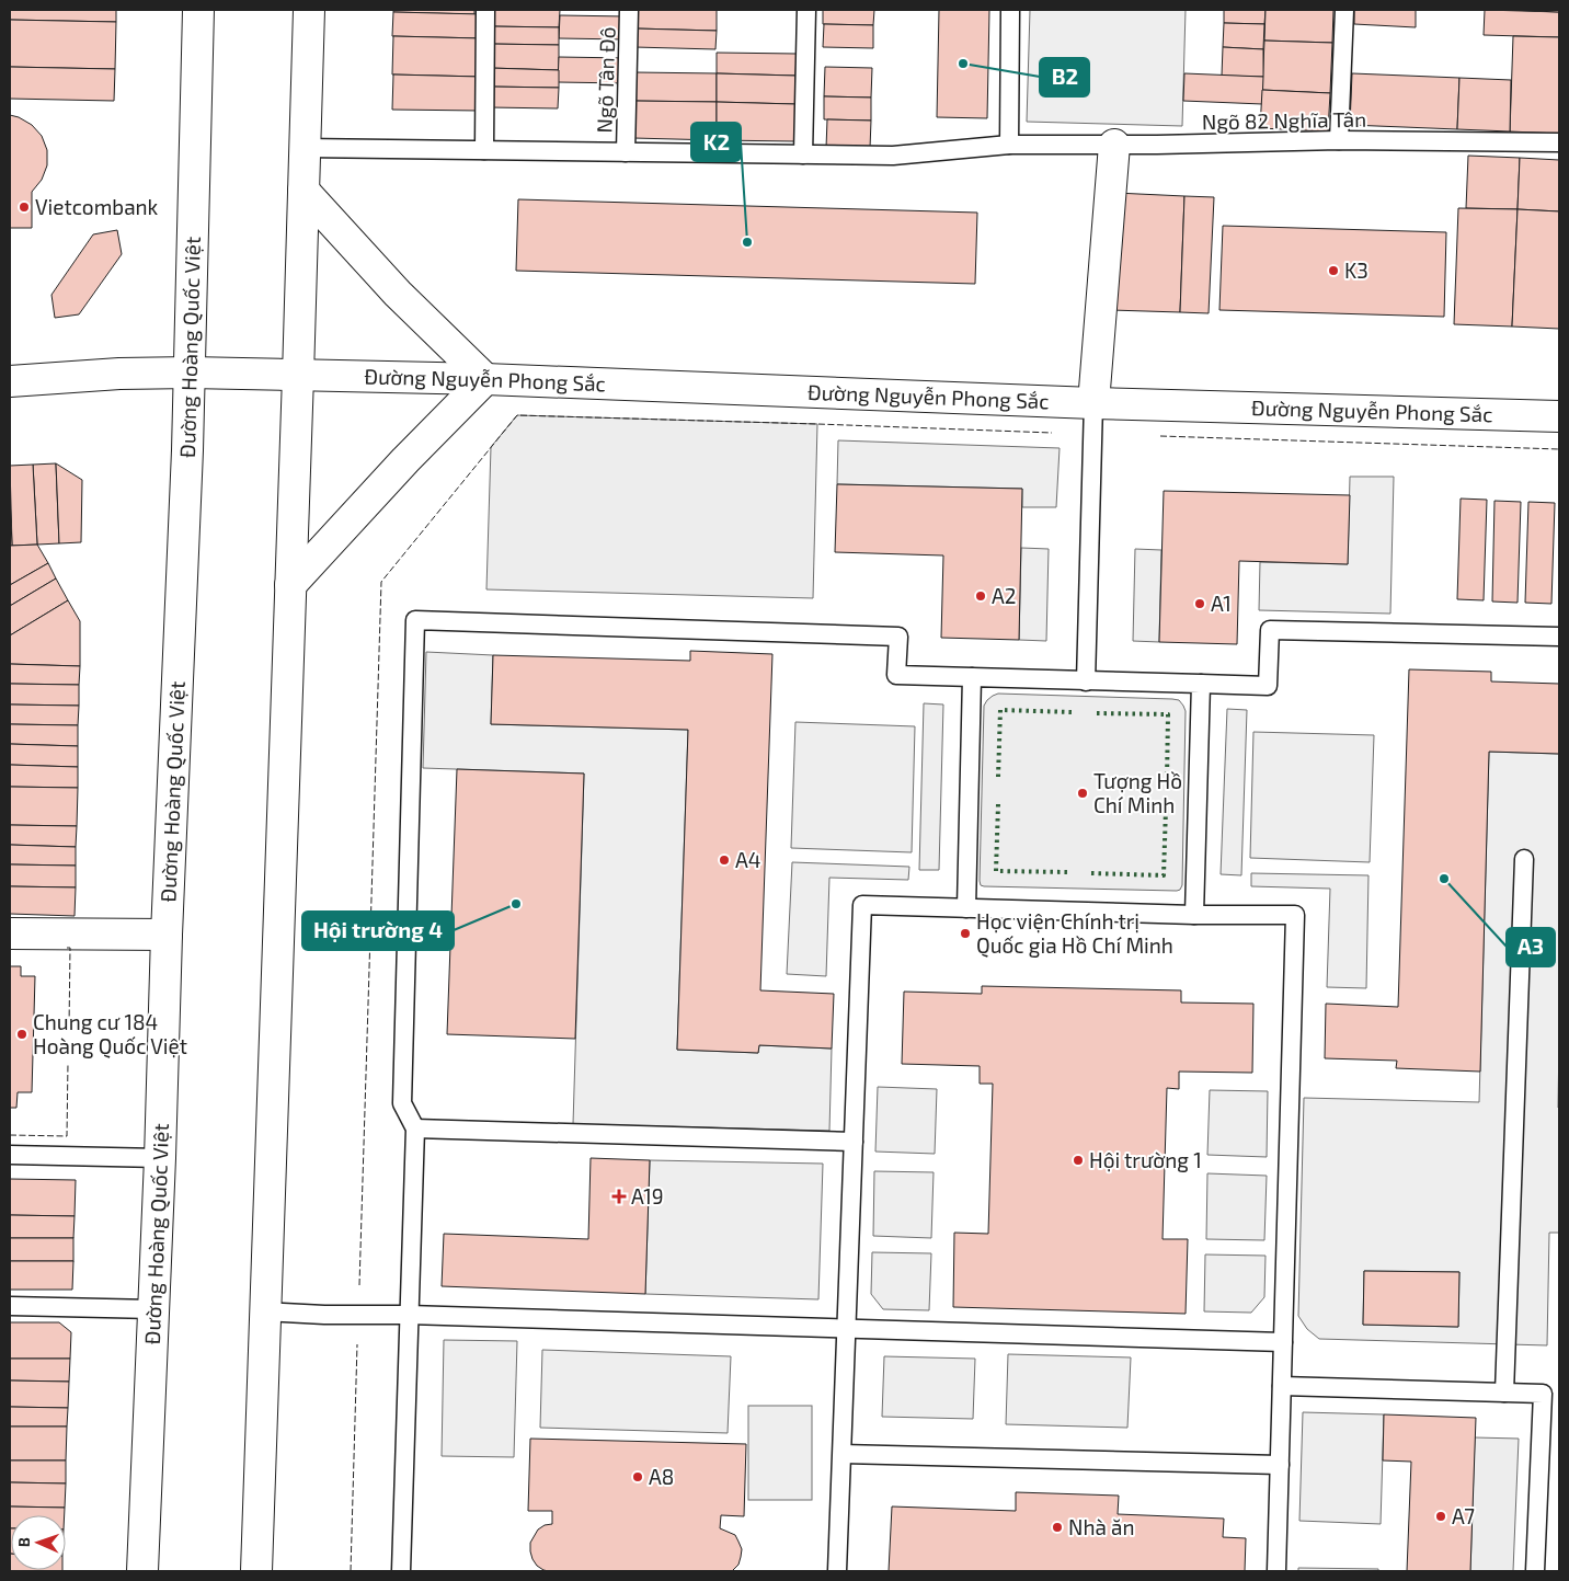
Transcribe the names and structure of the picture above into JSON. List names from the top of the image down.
{
  "streets": {
    "main road": ["Đường Hoàng Quốc Việt", "Đường Nguyễn Phong Sắc"],
    "lane": ["Ngõ Tân Đô", "Ngõ 82 Nghĩa Tân"]
  },
  "crossings": [
    ["Ngõ Tân Đô", "Ngõ 82 Nghĩa Tân"],
    ["Đường Hoàng Quốc Việt", "Đường Nguyễn Phong Sắc"]
  ],
  "places": {
    "other": [
      "B2",
      "Vietcombank",
      "K2",
      "K3",
      "A2",
      "A1",
      "Tượng Hồ Chí Minh",
      "A4",
      "A3",
      "Hội trường 4",
      "Học viện Chính trị Quốc gia Hồ Chí Minh",
      "Chung cư 184 Hoàng Quốc Việt",
      "Hội trường 1",
      "A8",
      "A7",
      "Nhà ăn"
    ],
    "health": ["A19"]
  },
  "north": "left"
}
